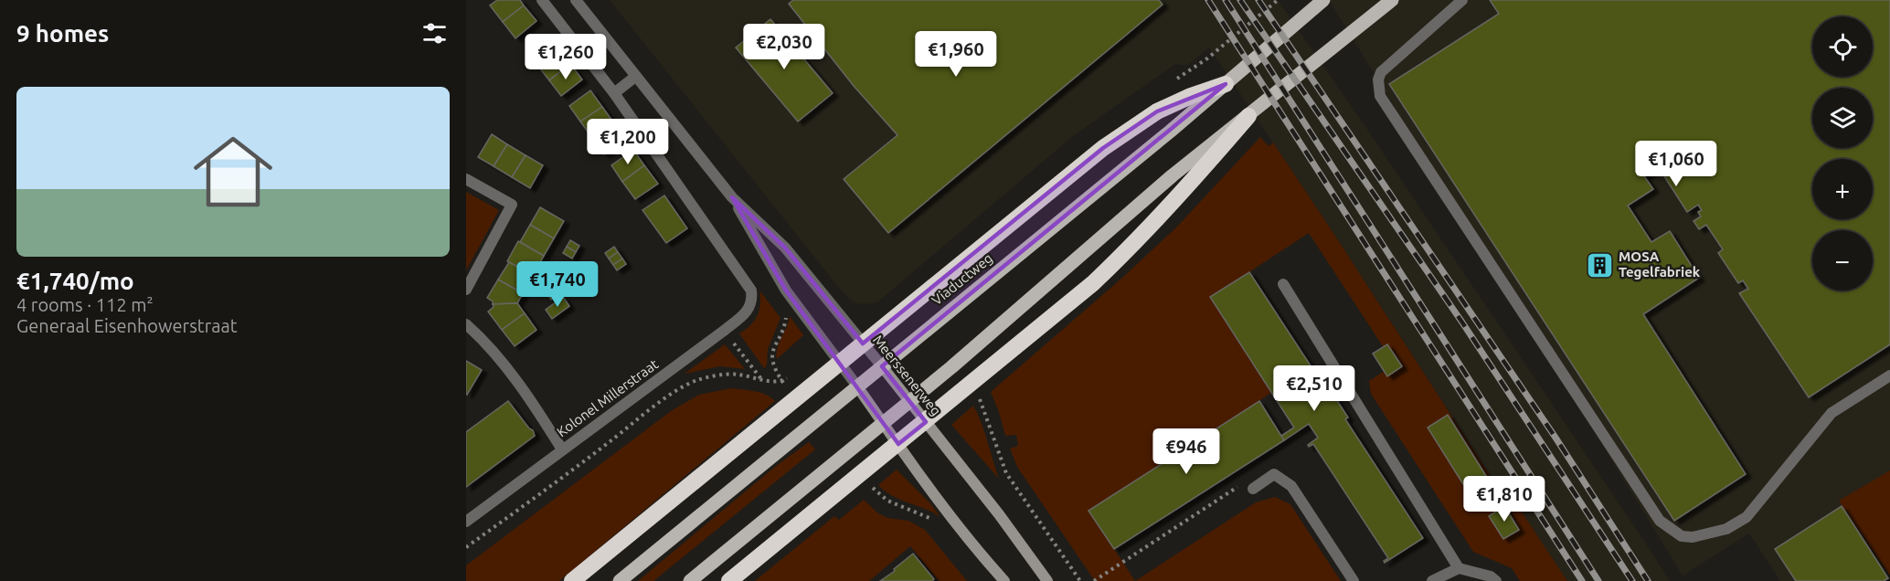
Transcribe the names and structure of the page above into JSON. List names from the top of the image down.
{
  "streets": {
    "main road": ["Viaductweg"],
    "street": ["Meerssenerweg", "Kolonel Millerstraat"]
  },
  "crossings": [
    ["Viaductweg", "Meerssenerweg"]
  ],
  "places": {
    "building": ["MOSA Tegelfabriek"]
  },
  "page": {
    "heading": "9 homes",
    "map_buttons": ["+", "−"],
    "price": [
      "€2,030",
      "€1,960",
      "€1,260",
      "€1,200",
      "€1,060",
      "€1,740",
      "€2,510",
      "€946",
      "€1,810"
    ],
    "list": [
      {
        "name": "€1,740/mo",
        "note": "4 rooms · 112 m² · Generaal Eisenhowerstraat"
      }
    ]
  }
}
